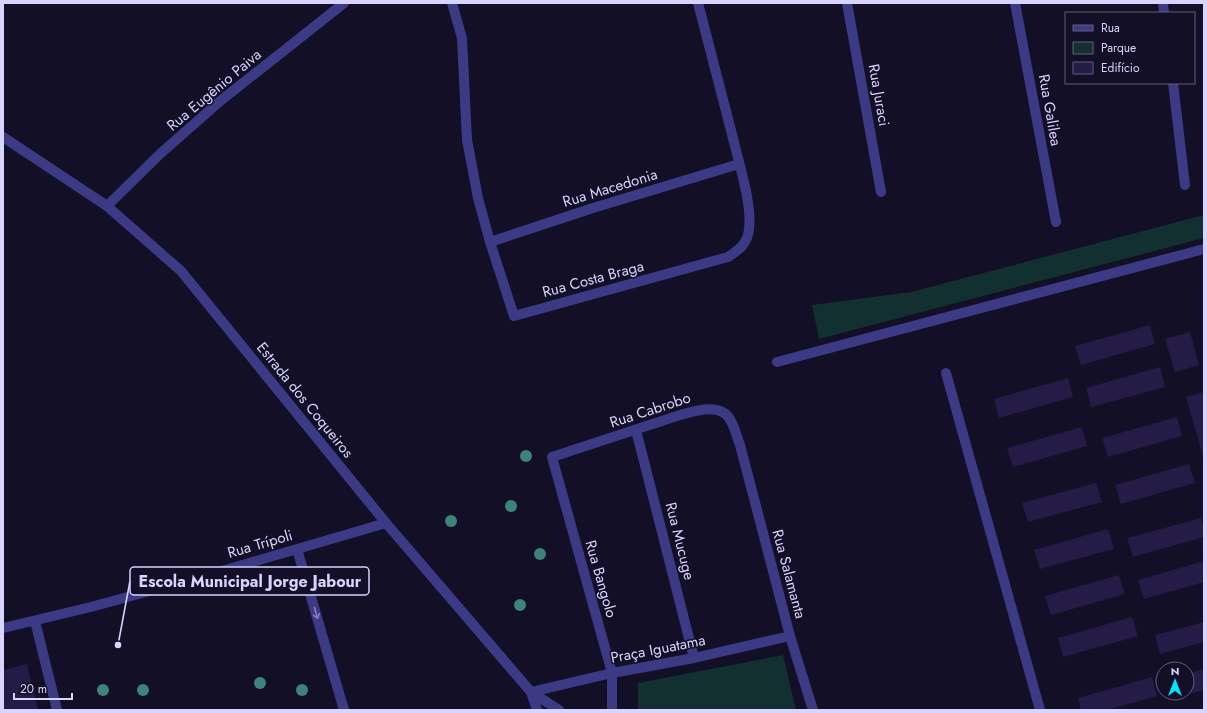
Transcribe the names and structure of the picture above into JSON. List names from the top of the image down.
{
  "streets": {
    "street": [
      "Rua Eugênio Paiva",
      "Rua Juraci",
      "Rua Galilea",
      "Rua Macedonia",
      "Rua Costa Braga",
      "Estrada dos Coqueiros",
      "Rua Cabrobo",
      "Rua Mucuge",
      "Rua Trípoli",
      "Rua Salamanta",
      "Rua Bangolo",
      "Praça Iguatama"
    ]
  },
  "crossings": [
    ["Rua Eugênio Paiva", "Estrada dos Coqueiros"],
    ["Rua Macedonia", "Rua Costa Braga"],
    ["Estrada dos Coqueiros", "Rua Trípoli"],
    ["Estrada dos Coqueiros", "Praça Iguatama"],
    ["Rua Cabrobo", "Rua Mucuge"],
    ["Rua Cabrobo", "Rua Salamanta"],
    ["Rua Cabrobo", "Rua Bangolo"],
    ["Rua Mucuge", "Praça Iguatama"],
    ["Rua Salamanta", "Praça Iguatama"],
    ["Rua Bangolo", "Praça Iguatama"]
  ],
  "places": ["Escola Municipal Jorge Jabour"],
  "legend": ["Rua", "Parque", "Edifício"],
  "scale_bar": "20 m",
  "north": "top"
}
